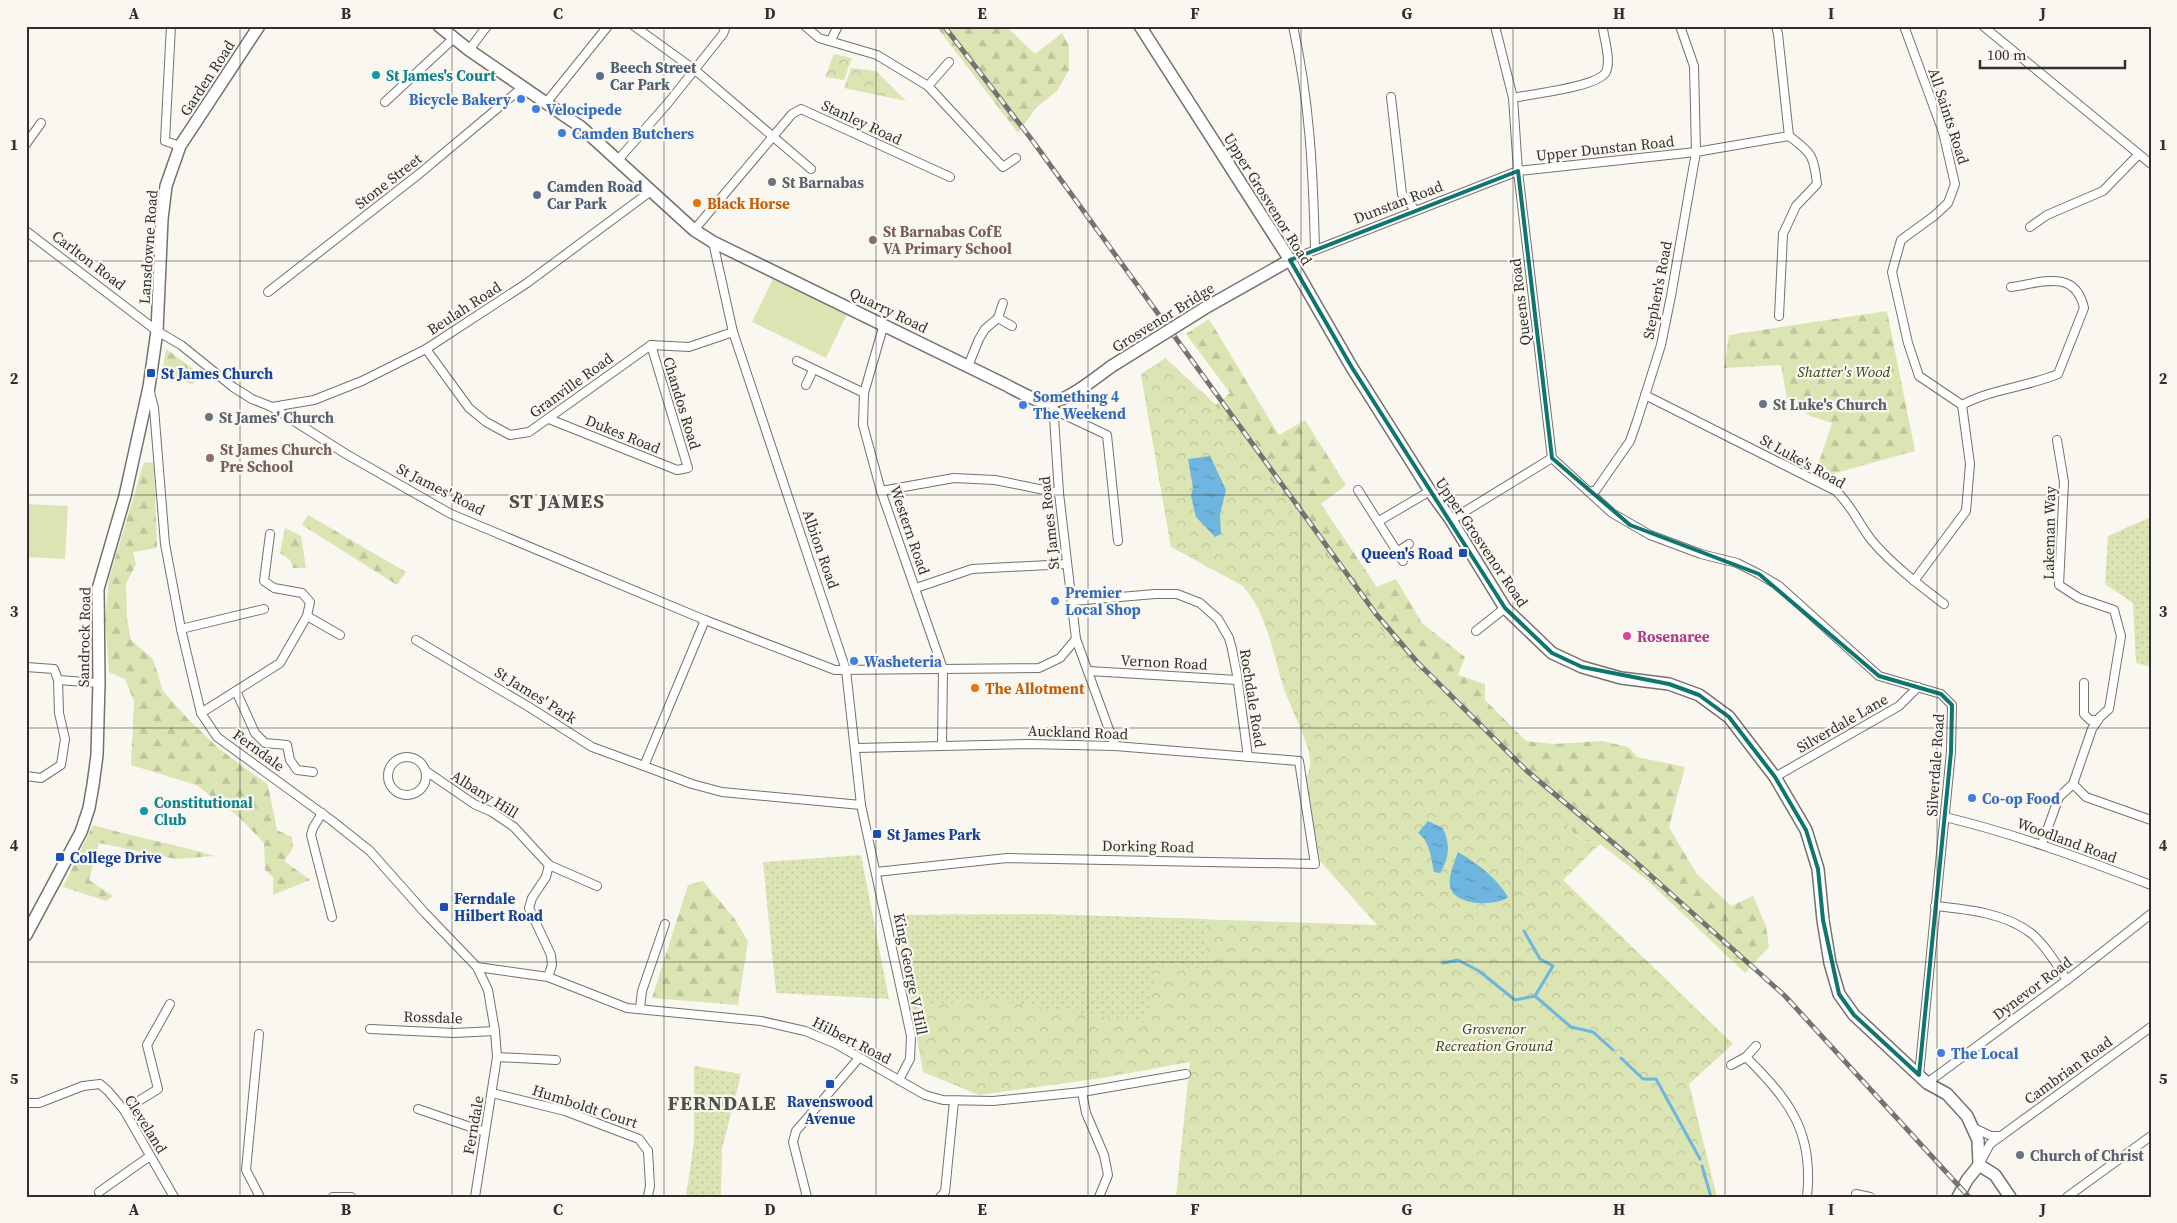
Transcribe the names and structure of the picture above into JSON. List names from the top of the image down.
{
  "streets": {
    "street": [
      "Garden Road",
      "All Saints Road",
      "Stanley Road",
      "Upper Dunstan Road",
      "Stone Street",
      "Upper Grosvenor Road",
      "Dunstan Road",
      "Lansdowne Road",
      "Carlton Road",
      "Stephen's Road",
      "Queens Road",
      "Beulah Road",
      "Quarry Road",
      "Grosvenor Bridge",
      "Granville Road",
      "Chandos Road",
      "Dukes Road",
      "St Luke's Road",
      "St James' Road",
      "St James Road",
      "Western Road",
      "Lakeman Way",
      "Albion Road",
      "Sandrock Road",
      "Vernon Road",
      "St James' Park",
      "Rochdale Road",
      "Silverdale Lane",
      "Auckland Road",
      "Ferndale",
      "Silverdale Road",
      "Albany Hill",
      "Woodland Road",
      "Dorking Road",
      "King George V Hill",
      "Dynevor Road",
      "Rossdale",
      "Hilbert Road",
      "Cambrian Road",
      "Humboldt Court",
      "Cleveland"
    ]
  },
  "crossings": [
    ["Garden Road", "Lansdowne Road"],
    ["Stanley Road", "Quarry Road"],
    ["Upper Dunstan Road", "Dunstan Road"],
    ["Upper Dunstan Road", "Stephen's Road"],
    ["Upper Dunstan Road", "Queens Road"],
    ["Stone Street", "Quarry Road"],
    ["Upper Grosvenor Road", "Dunstan Road"],
    ["Upper Grosvenor Road", "Grosvenor Bridge"],
    ["Upper Grosvenor Road", "Silverdale Lane"],
    ["Upper Grosvenor Road", "Silverdale Road"],
    ["Upper Grosvenor Road", "Dynevor Road"],
    ["Upper Grosvenor Road", "Cambrian Road"],
    ["Dunstan Road", "Queens Road"],
    ["Dunstan Road", "Grosvenor Bridge"],
    ["Lansdowne Road", "Carlton Road"],
    ["Lansdowne Road", "St James' Road"],
    ["Lansdowne Road", "Sandrock Road"],
    ["Carlton Road", "St James' Road"],
    ["Carlton Road", "Sandrock Road"],
    ["Stephen's Road", "St Luke's Road"],
    ["Stephen's Road", "Silverdale Road"],
    ["Beulah Road", "Quarry Road"],
    ["Beulah Road", "Granville Road"],
    ["Beulah Road", "St James' Road"],
    ["Quarry Road", "Grosvenor Bridge"],
    ["Quarry Road", "St James Road"],
    ["Quarry Road", "Western Road"],
    ["Quarry Road", "Albion Road"],
    ["Grosvenor Bridge", "St James Road"],
    ["Granville Road", "Chandos Road"],
    ["Granville Road", "Dukes Road"],
    ["Chandos Road", "Dukes Road"],
    ["St James' Road", "Albion Road"],
    ["St James' Road", "Sandrock Road"],
    ["St James Road", "Vernon Road"],
    ["St James Road", "Rochdale Road"],
    ["St James Road", "Auckland Road"],
    ["Western Road", "Auckland Road"],
    ["Albion Road", "St James' Park"],
    ["Albion Road", "Auckland Road"],
    ["Albion Road", "Dorking Road"],
    ["Albion Road", "King George V Hill"],
    ["Sandrock Road", "Ferndale"],
    ["Vernon Road", "Rochdale Road"],
    ["Rochdale Road", "Auckland Road"],
    ["Silverdale Lane", "Silverdale Road"],
    ["Auckland Road", "Dorking Road"],
    ["Ferndale", "Rossdale"],
    ["Ferndale", "Hilbert Road"],
    ["Ferndale", "Humboldt Court"],
    ["Silverdale Road", "Woodland Road"],
    ["Silverdale Road", "Dynevor Road"],
    ["Dorking Road", "King George V Hill"],
    ["King George V Hill", "Hilbert Road"]
  ],
  "districts": ["ST JAMES", "FERNDALE"],
  "parks": ["Shatter's Wood", "Grosvenor Recreation Ground"],
  "places": {
    "other": [
      "St James's Court",
      "Beech Street Car Park",
      "Bicycle Bakery",
      "Velocipede",
      "Camden Butchers",
      "St Barnabas",
      "Camden Road Car Park",
      "Black Horse",
      "St Barnabas CofE VA Primary School",
      "St Luke's Church",
      "Something 4 The Weekend",
      "St James' Church",
      "St James Church Pre School",
      "Premier Local Shop",
      "Rosenaree",
      "Washeteria",
      "The Allotment",
      "Co-op Food",
      "Constitutional Club",
      "The Local",
      "Church of Christ"
    ],
    "transit": [
      "St James Church",
      "Queen's Road",
      "St James Park",
      "College Drive",
      "Ferndale Hilbert Road",
      "Ravenswood Avenue"
    ]
  },
  "scale_bar": "100 m",
  "grid": {
    "columns": [
      "A",
      "B",
      "C",
      "D",
      "E",
      "F",
      "G",
      "H",
      "I",
      "J"
    ],
    "rows": [
      "1",
      "2",
      "3",
      "4",
      "5"
    ]
  }
}
